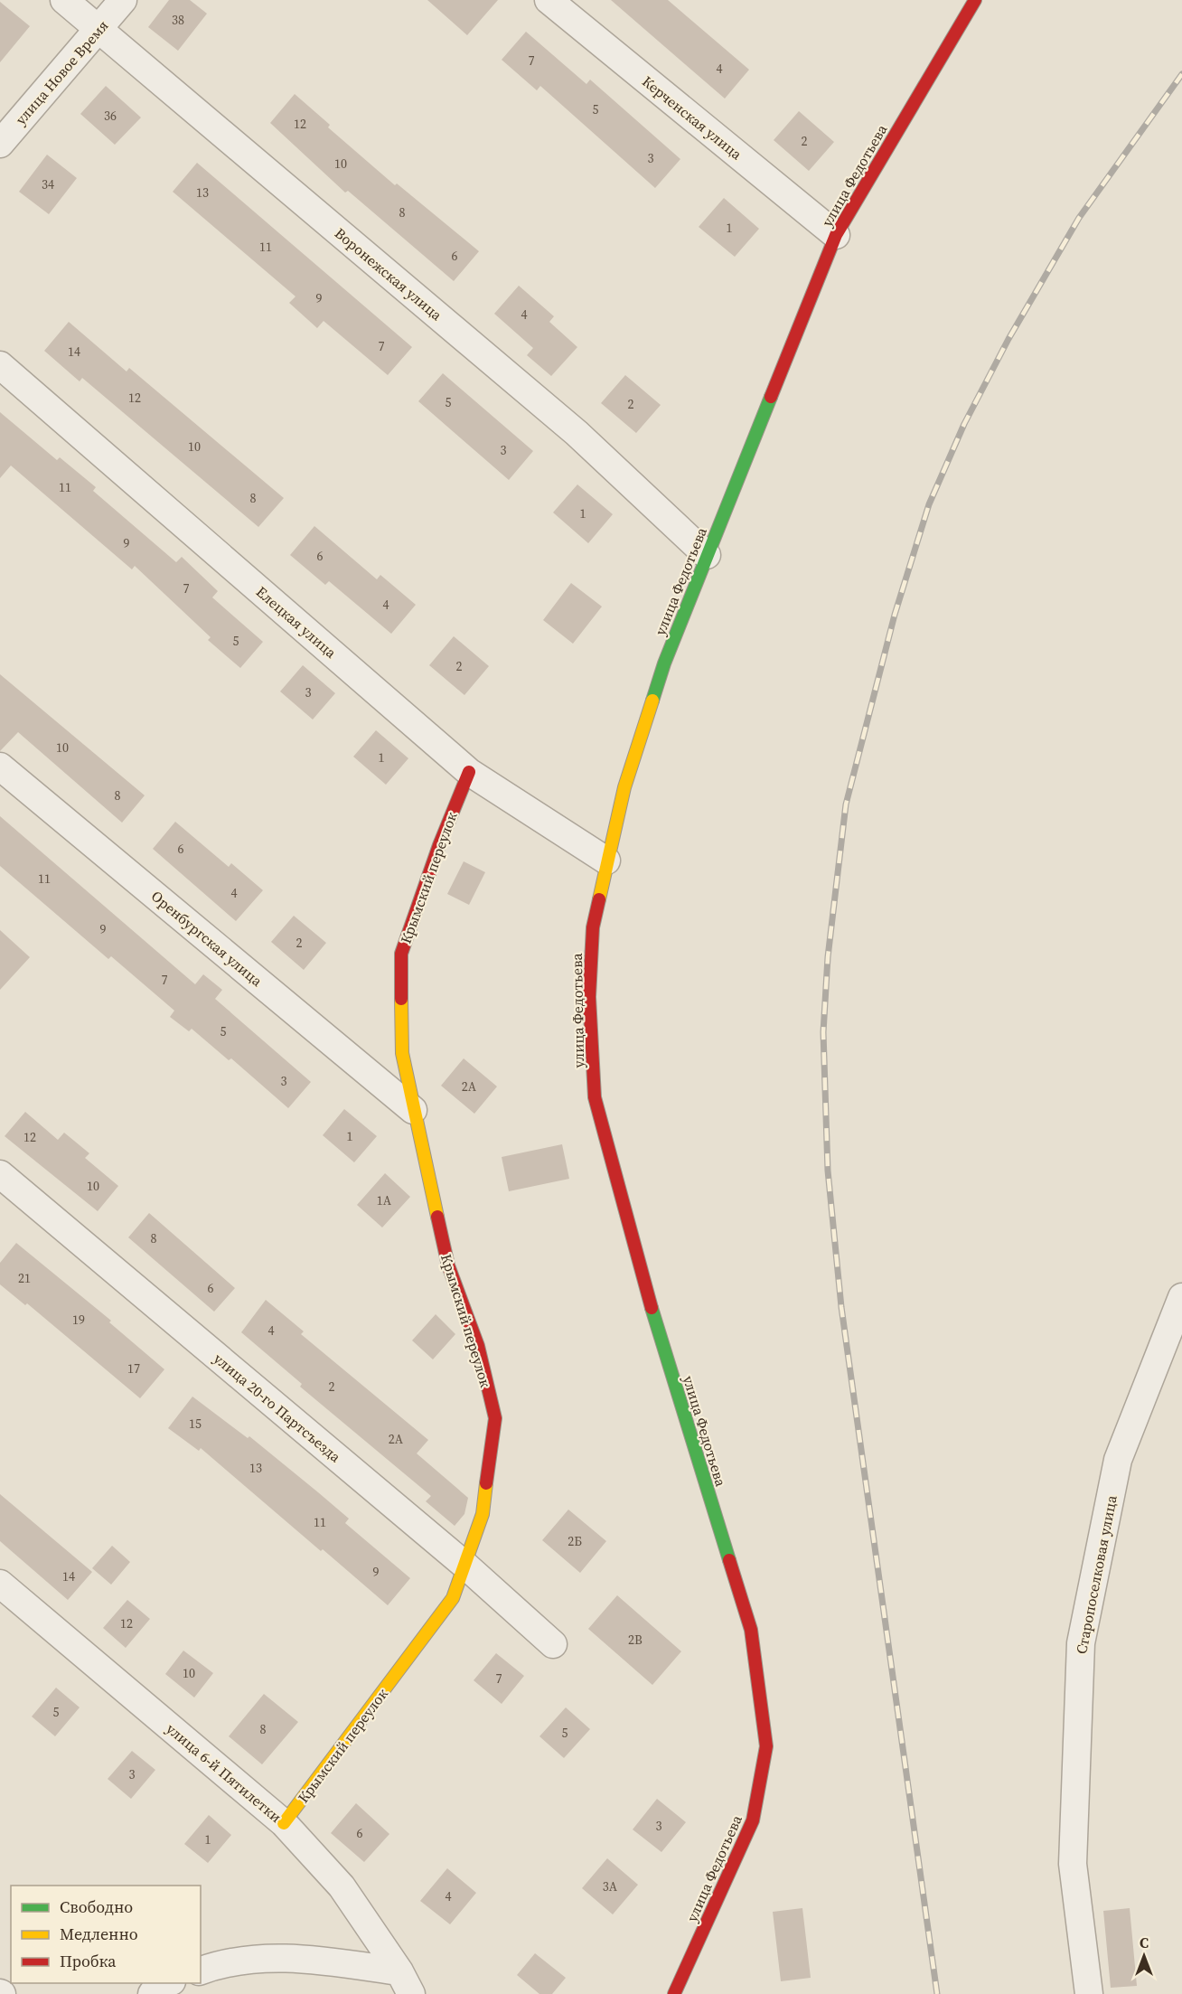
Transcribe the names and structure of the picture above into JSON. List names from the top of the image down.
{
  "streets": {
    "main road": ["улица Федотьева", "Крымский переулок"],
    "street": [
      "улица Новое Время",
      "Керченская улица",
      "Воронежская улица",
      "Елецкая улица",
      "Оренбургская улица",
      "улица 20-го Партсъезда",
      "Старопоселковая улица",
      "улица 6-й Пятилетки"
    ]
  },
  "crossings": [
    ["улица Новое Время", "Воронежская улица"],
    ["Керченская улица", "улица Федотьева"],
    ["улица Федотьева", "Воронежская улица"],
    ["улица Федотьева", "Елецкая улица"],
    ["Елецкая улица", "Крымский переулок"],
    ["Крымский переулок", "Оренбургская улица"],
    ["Крымский переулок", "улица 20-го Партсъезда"],
    ["Крымский переулок", "улица 6-й Пятилетки"]
  ],
  "house_numbers": [
    "38",
    "7",
    "4",
    "5",
    "36",
    "12",
    "2",
    "3",
    "10",
    "34",
    "13",
    "8",
    "1",
    "11",
    "6",
    "9",
    "4",
    "7",
    "14",
    "12",
    "5",
    "2",
    "10",
    "3",
    "11",
    "8",
    "1",
    "9",
    "6",
    "7",
    "4",
    "5",
    "2",
    "3",
    "10",
    "1",
    "8",
    "6",
    "11",
    "4",
    "9",
    "2",
    "7",
    "5",
    "3",
    "2А",
    "1",
    "12",
    "10",
    "1А",
    "8",
    "21",
    "6",
    "19",
    "4",
    "17",
    "2",
    "15",
    "2А",
    "13",
    "11",
    "2Б",
    "9",
    "14",
    "12",
    "2В",
    "10",
    "7",
    "5",
    "8",
    "5",
    "3",
    "3",
    "6",
    "1",
    "3А",
    "4"
  ],
  "legend": ["Свободно", "Медленно", "Пробка"],
  "north": "top"
}
